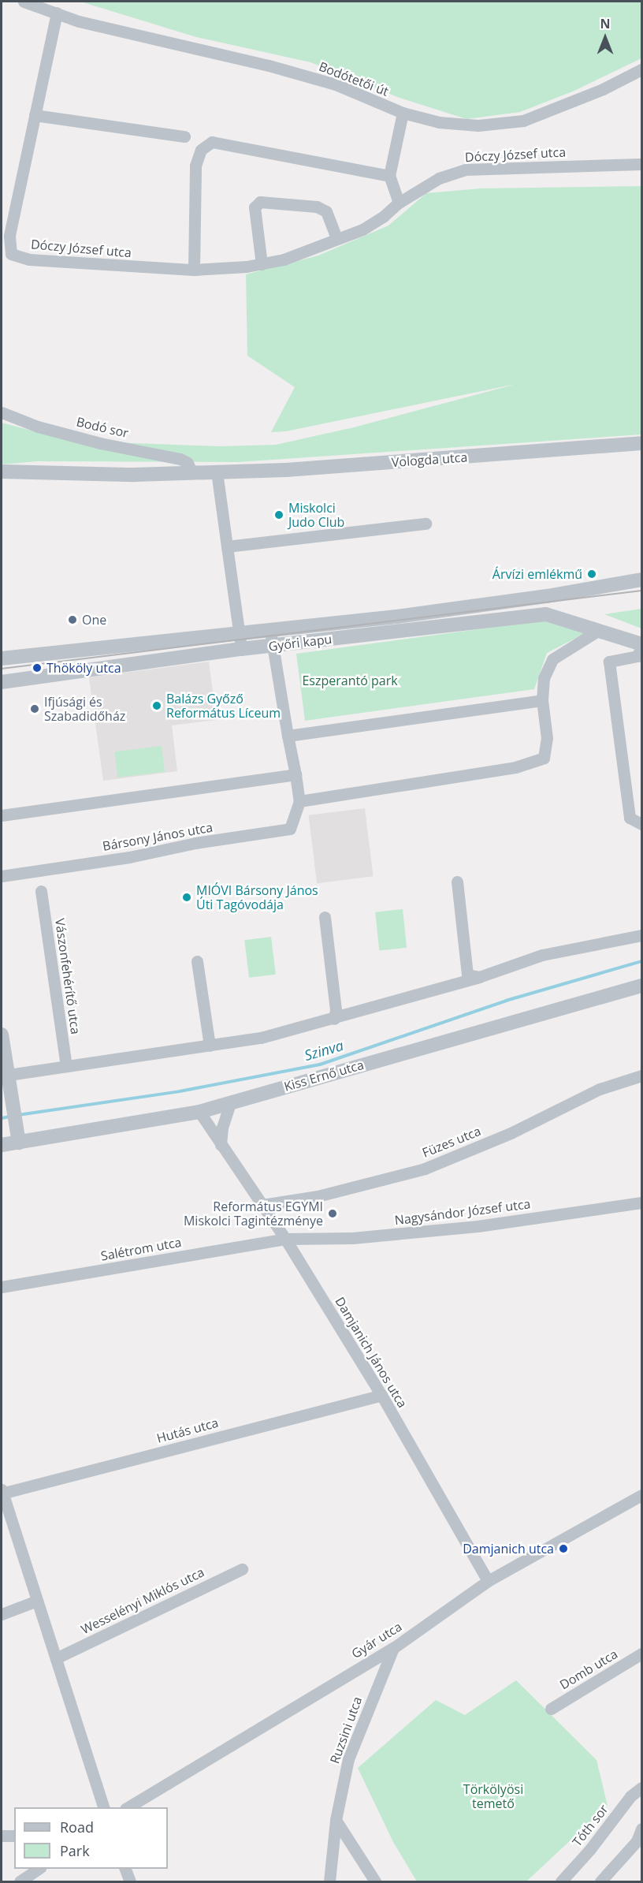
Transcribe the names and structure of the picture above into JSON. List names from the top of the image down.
{
  "streets": {
    "street": [
      "Bodótetői út",
      "Dóczy József utca",
      "Bodó sor",
      "Vologda utca",
      "Győri kapu",
      "Bársony János utca",
      "Vászonfehérítő utca",
      "Kiss Ernő utca",
      "Füzes utca",
      "Nagysándor József utca",
      "Salétrom utca",
      "Damjanich János utca",
      "Hutás utca",
      "Wesselényi Miklós utca",
      "Gyár utca",
      "Domb utca",
      "Ruzsini utca",
      "Tóth sor"
    ]
  },
  "crossings": [
    ["Bodótetői út", "Dóczy József utca"],
    ["Bodó sor", "Vologda utca"],
    ["Győri kapu", "Bársony János utca"],
    ["Kiss Ernő utca", "Damjanich János utca"],
    ["Füzes utca", "Damjanich János utca"],
    ["Nagysándor József utca", "Salétrom utca"],
    ["Nagysándor József utca", "Damjanich János utca"],
    ["Salétrom utca", "Damjanich János utca"],
    ["Damjanich János utca", "Hutás utca"],
    ["Damjanich János utca", "Gyár utca"],
    ["Gyár utca", "Ruzsini utca"]
  ],
  "water": ["Szinva"],
  "parks": ["Eszperantó park", "Törkölyösi temető"],
  "places": [
    "Miskolci Judo Club",
    "Árvízi emlékmű",
    "One",
    "Thököly utca",
    "Balázs Győző Református Líceum",
    "Ifjúsági és Szabadidőház",
    "MIÓVI Bársony János Úti Tagóvodája",
    "Református EGYMI Miskolci Tagintézménye",
    "Damjanich utca"
  ],
  "legend": ["Road", "Park"],
  "north": "top"
}
